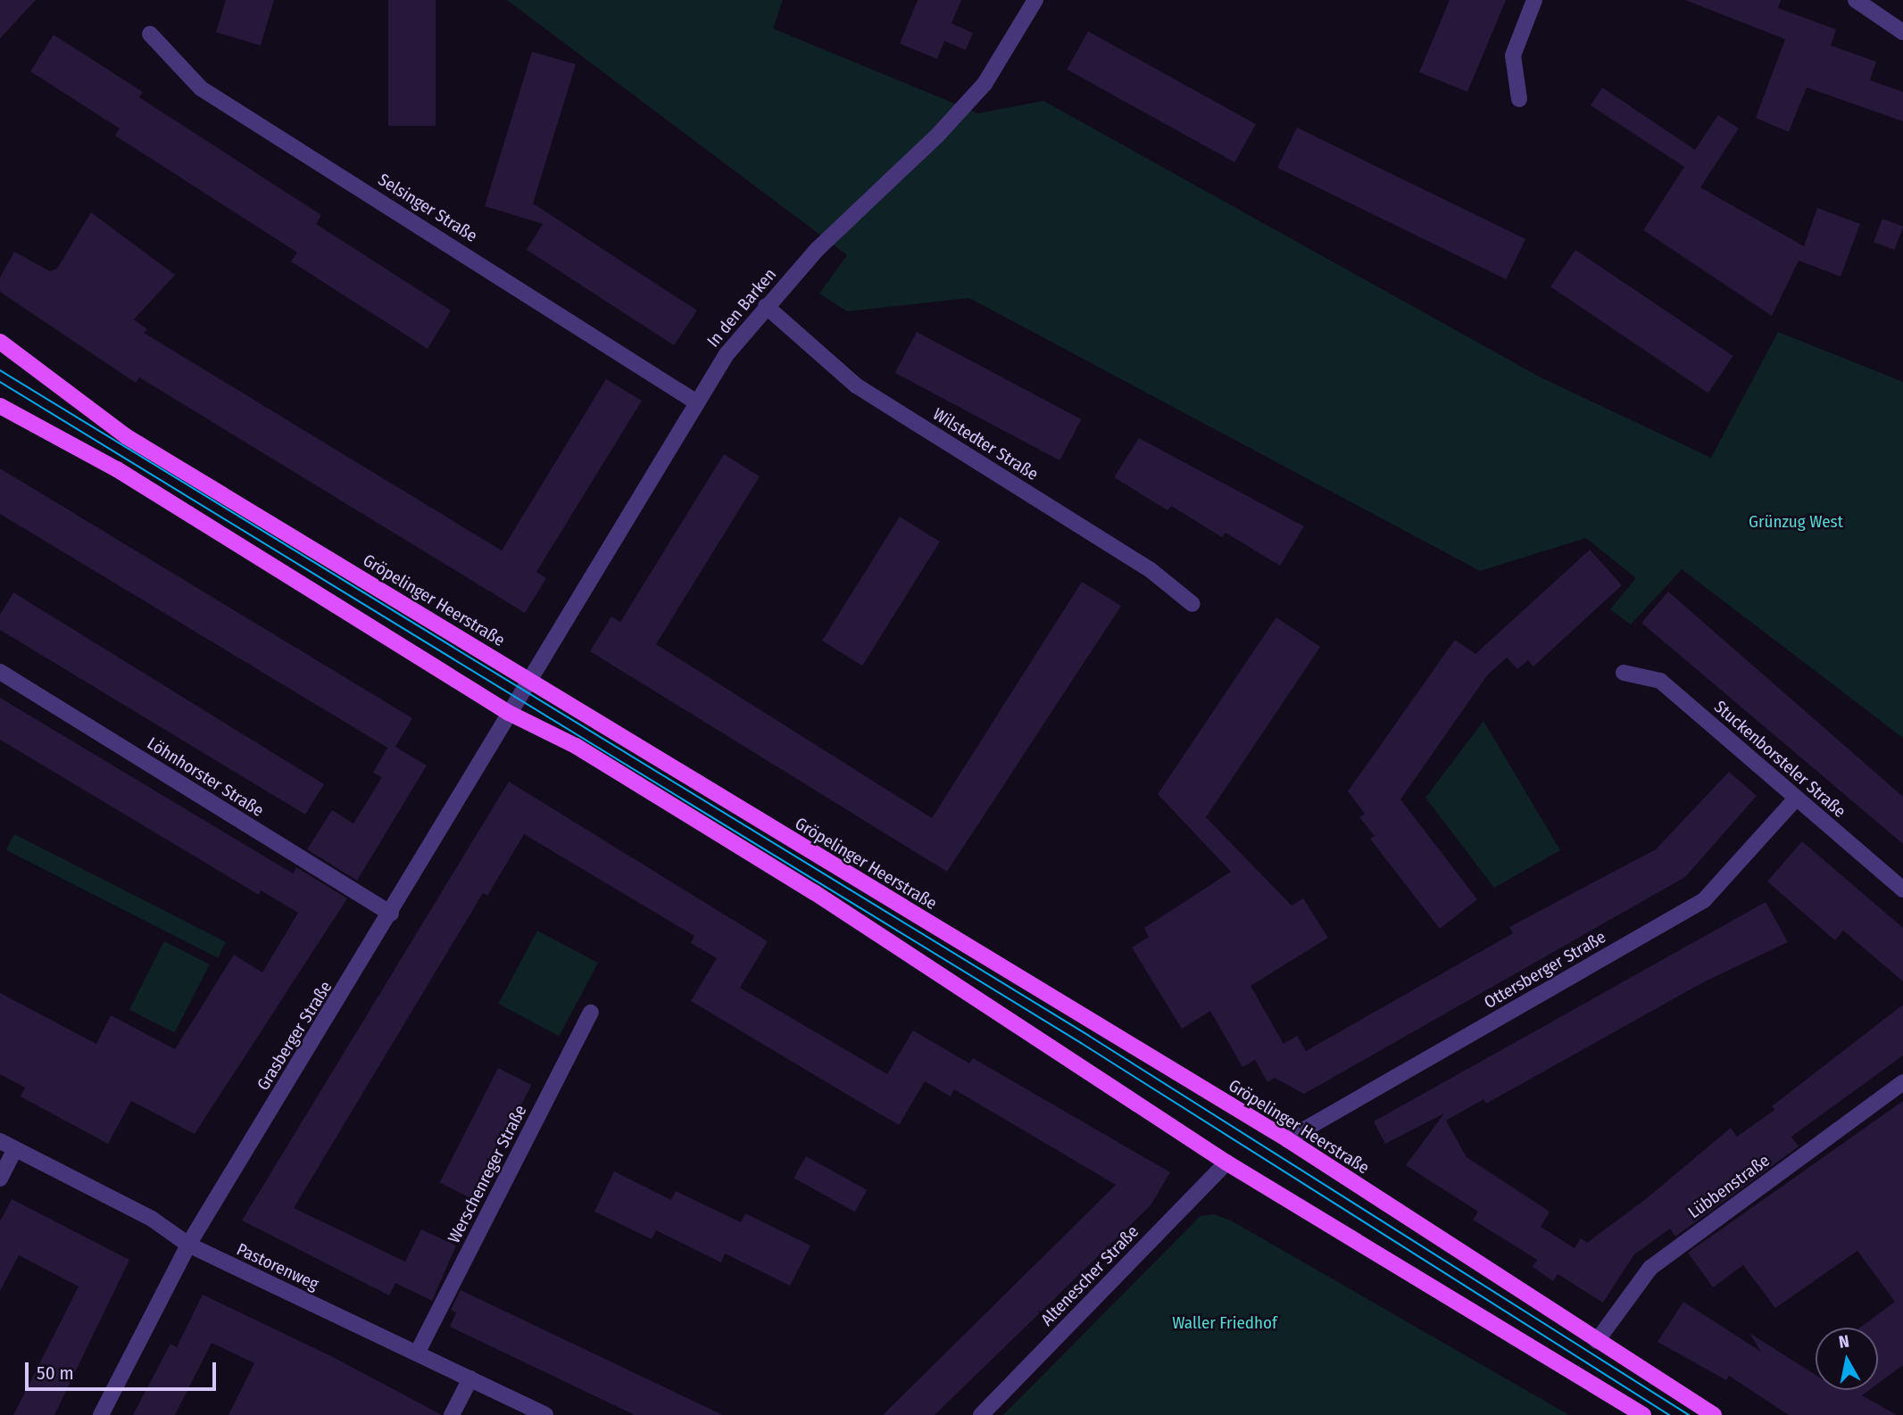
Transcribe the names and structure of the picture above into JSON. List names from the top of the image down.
{
  "streets": {
    "main road": ["Gröpelinger Heerstraße"],
    "street": [
      "Selsinger Straße",
      "In den Barken",
      "Wilstedter Straße",
      "Stuckenborsteler Straße",
      "Löhnhorster Straße",
      "Ottersberger Straße",
      "Grasberger Straße",
      "Werschenreger Straße",
      "Lübbenstraße",
      "Pastorenweg",
      "Altenescher Straße"
    ]
  },
  "crossings": [
    ["Selsinger Straße", "In den Barken"],
    ["In den Barken", "Wilstedter Straße"],
    ["In den Barken", "Gröpelinger Heerstraße"],
    ["In den Barken", "Grasberger Straße"],
    ["Gröpelinger Heerstraße", "Ottersberger Straße"],
    ["Gröpelinger Heerstraße", "Grasberger Straße"],
    ["Gröpelinger Heerstraße", "Lübbenstraße"],
    ["Stuckenborsteler Straße", "Ottersberger Straße"],
    ["Löhnhorster Straße", "Grasberger Straße"],
    ["Grasberger Straße", "Pastorenweg"],
    ["Werschenreger Straße", "Pastorenweg"]
  ],
  "parks": ["Grünzug West", "Waller Friedhof"],
  "scale_bar": "50 m",
  "north": "top"
}
